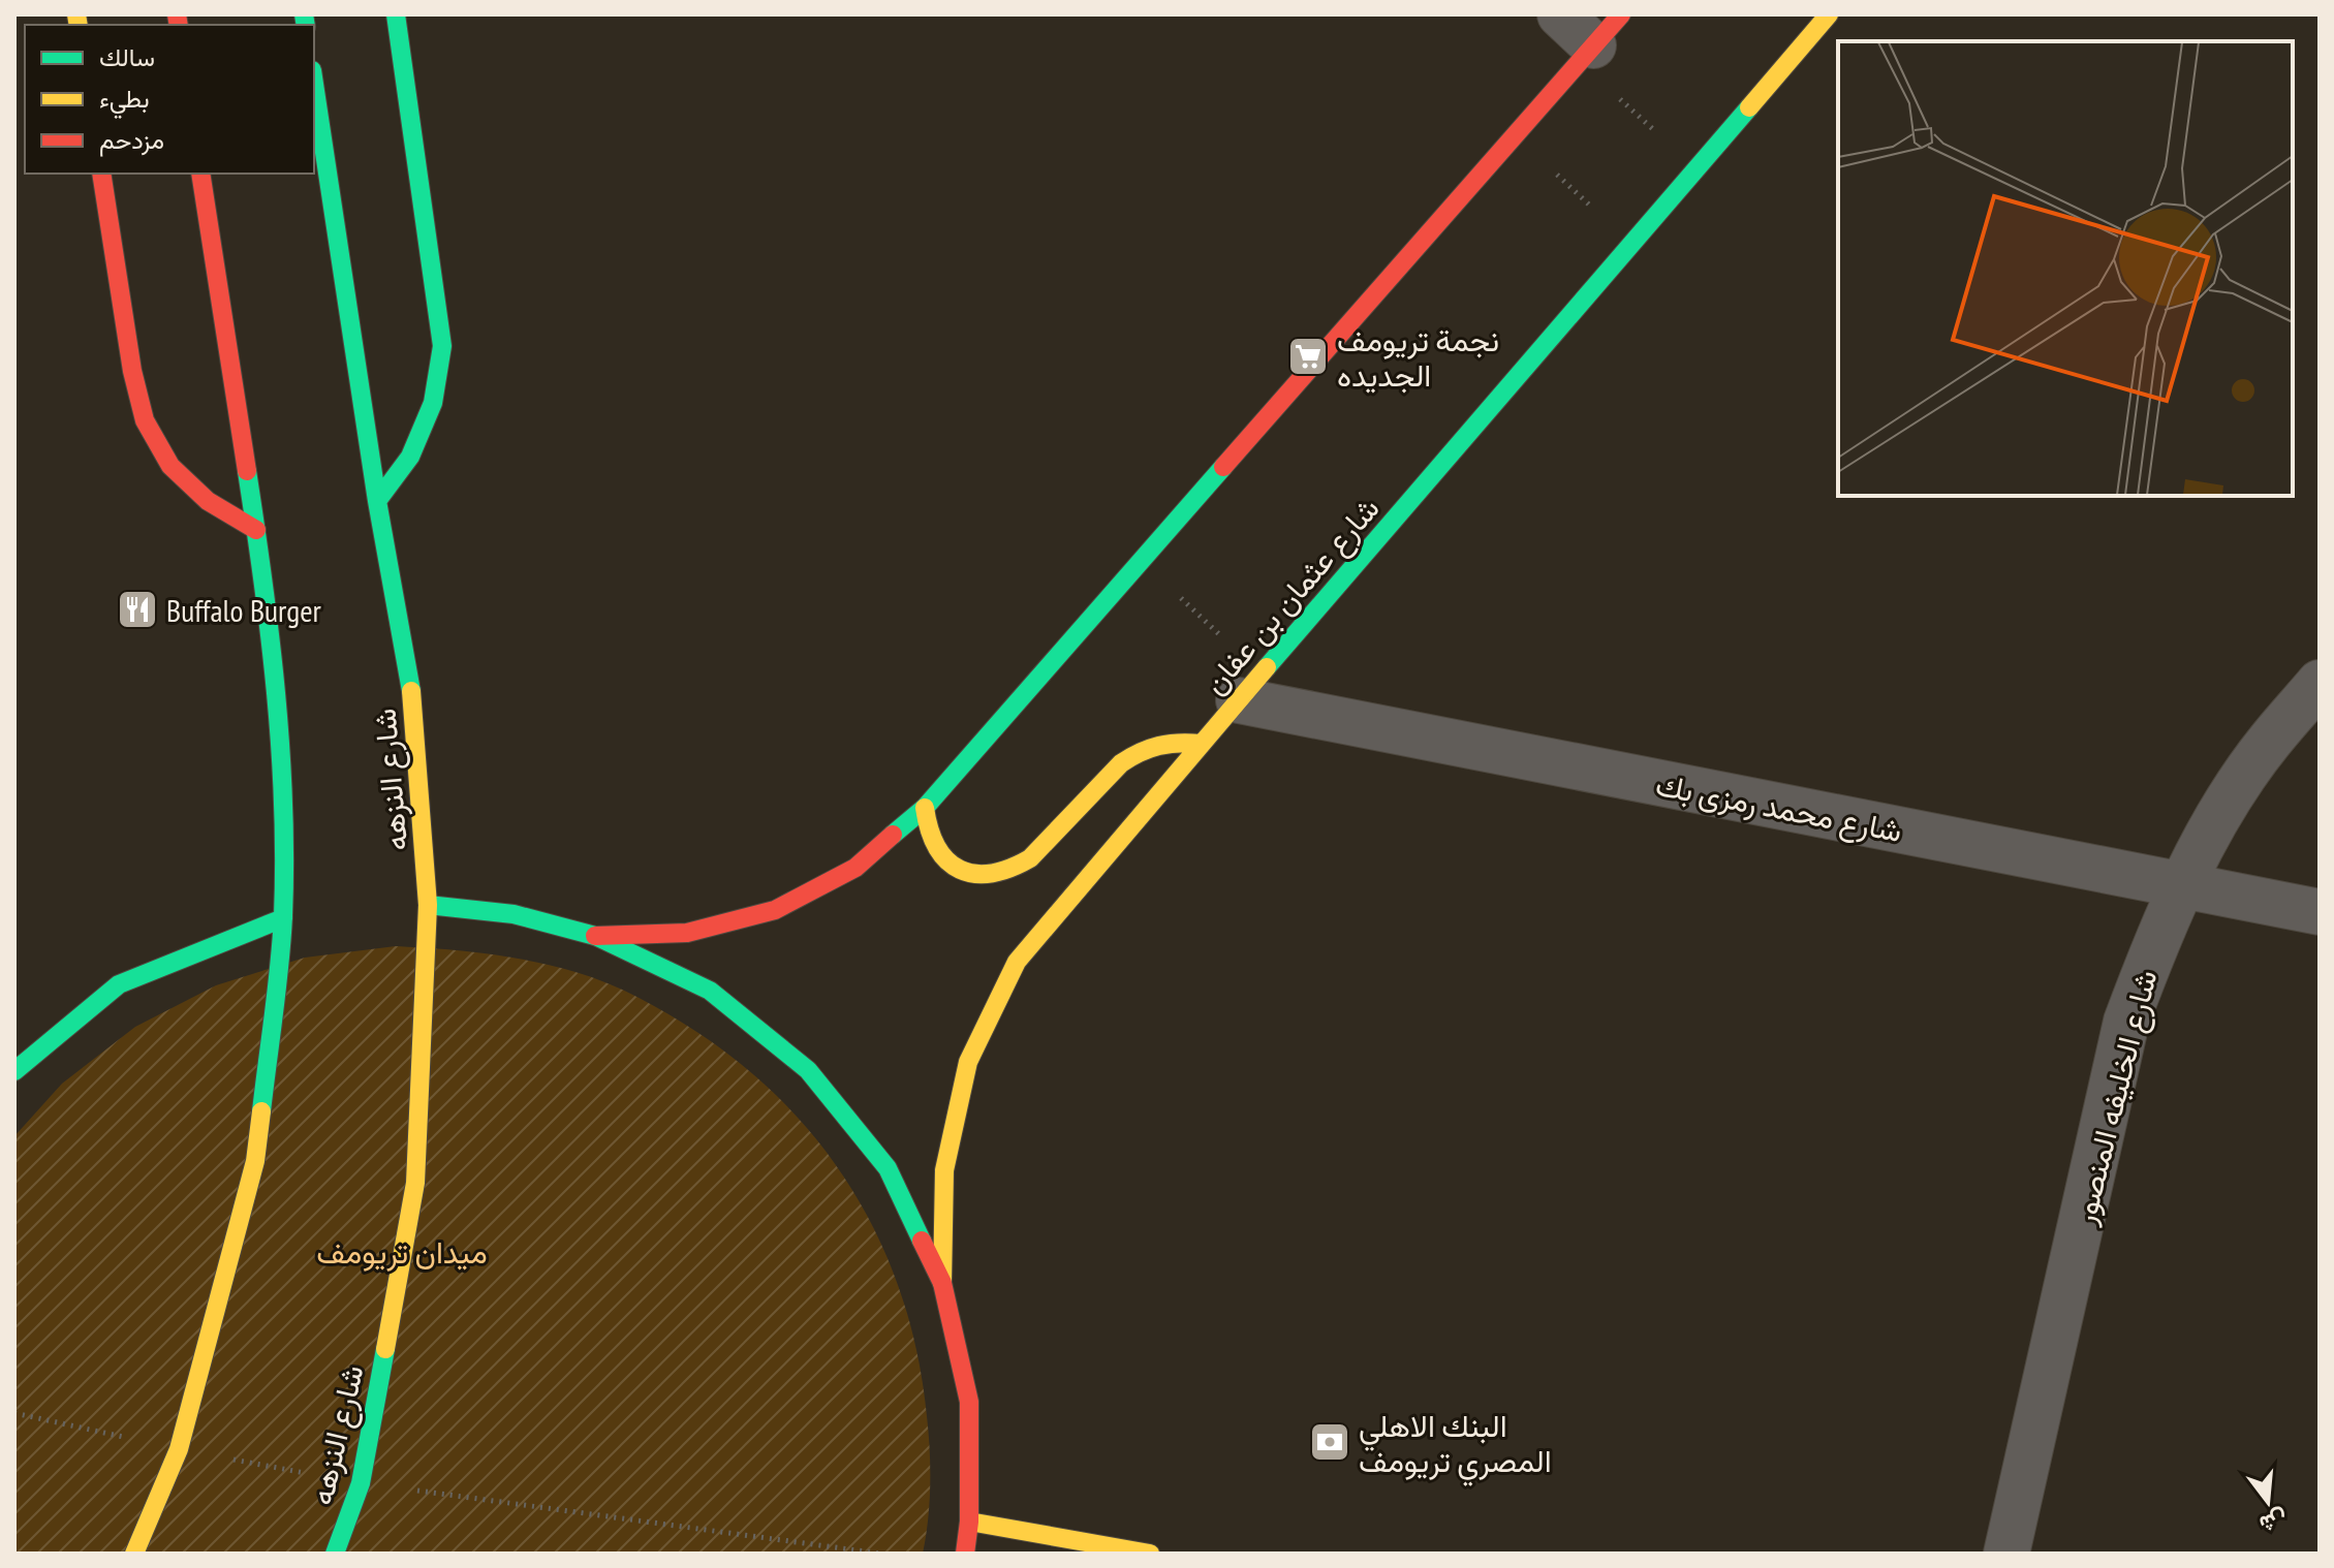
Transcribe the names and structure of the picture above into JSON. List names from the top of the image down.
{
  "streets": {
    "main road": ["شارع عثمان بن عفان", "شارع النزهه"],
    "street": ["شارع محمد رمزى بك", "شارع الخليفه المنصور"]
  },
  "crossings": [
    ["شارع عثمان بن عفان", "شارع محمد رمزى بك"],
    ["شارع محمد رمزى بك", "شارع الخليفه المنصور"]
  ],
  "parks": ["ميدان تريومف"],
  "places": {
    "supermarket": ["نجمة تريومف الجديده"],
    "restaurant": ["Buffalo Burger"],
    "bank": ["البنك الاهلي المصري تريومف"]
  },
  "legend": ["سالك", "بطيء", "مزدحم"],
  "north": "bottom"
}
